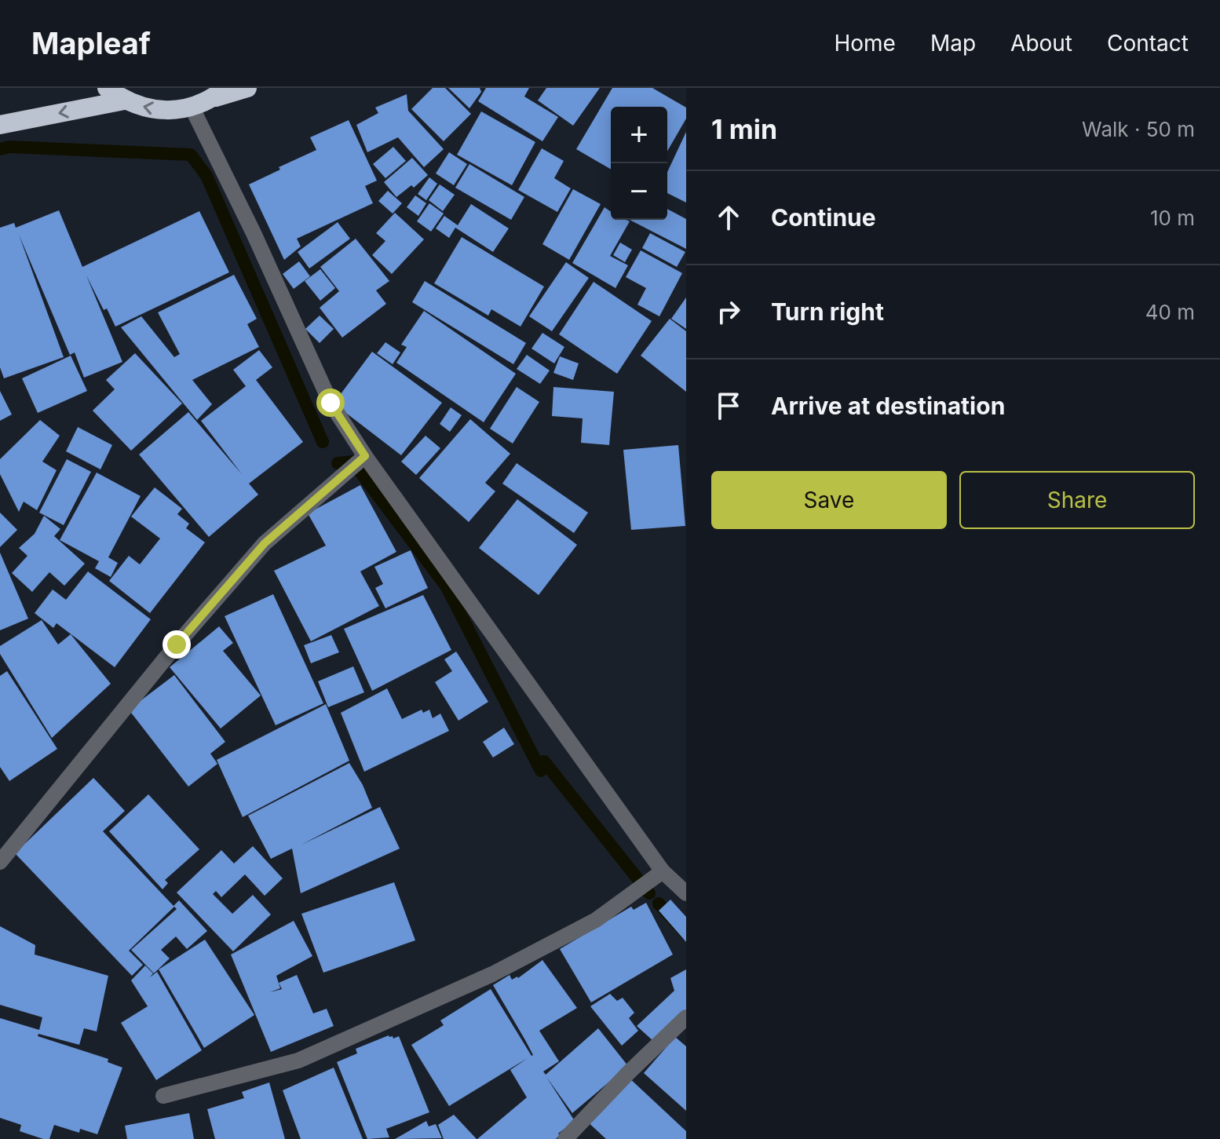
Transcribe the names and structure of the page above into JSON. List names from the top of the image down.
{
  "page": {
    "header": "Mapleaf",
    "nav": [
      "Home",
      "Map",
      "About",
      "Contact"
    ],
    "heading": ["1 min", "Walk · 50 m"],
    "map_buttons": ["+", "−"],
    "list": [
      ["Continue", "10 m"],
      ["Turn right", "40 m"],
      "Arrive at destination"
    ],
    "buttons": ["Save", "Share"]
  }
}
